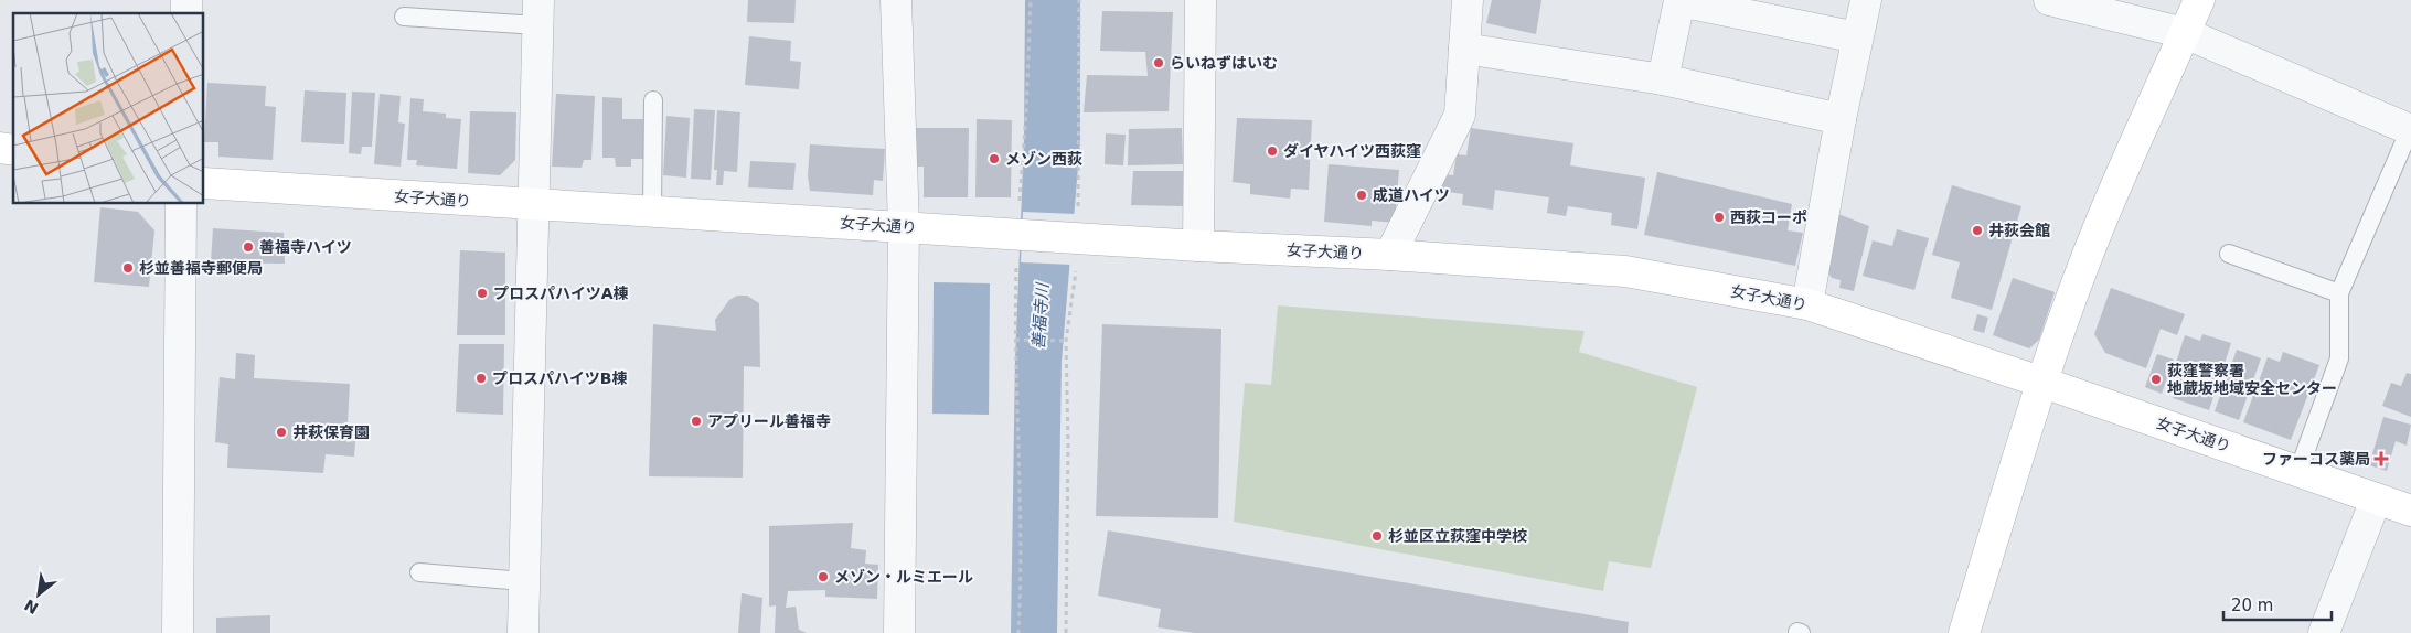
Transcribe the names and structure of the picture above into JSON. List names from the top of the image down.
{
  "streets": {
    "main road": ["女子大通り"]
  },
  "water": ["善福寺川"],
  "places": {
    "other": [
      "らいねずはいむ",
      "ダイヤハイツ西荻窪",
      "メゾン西荻",
      "成道ハイツ",
      "西荻コーポ",
      "井荻会館",
      "善福寺ハイツ",
      "杉並善福寺郵便局",
      "プロスパハイツA棟",
      "プロスパハイツB棟",
      "荻窪警察署 地蔵坂地域安全センター",
      "アプリール善福寺",
      "井萩保育園",
      "杉並区立荻窪中学校",
      "メゾン・ルミエール"
    ],
    "health": ["ファーコス薬局"]
  },
  "scale_bar": "20 m",
  "north": "bottom left"
}
